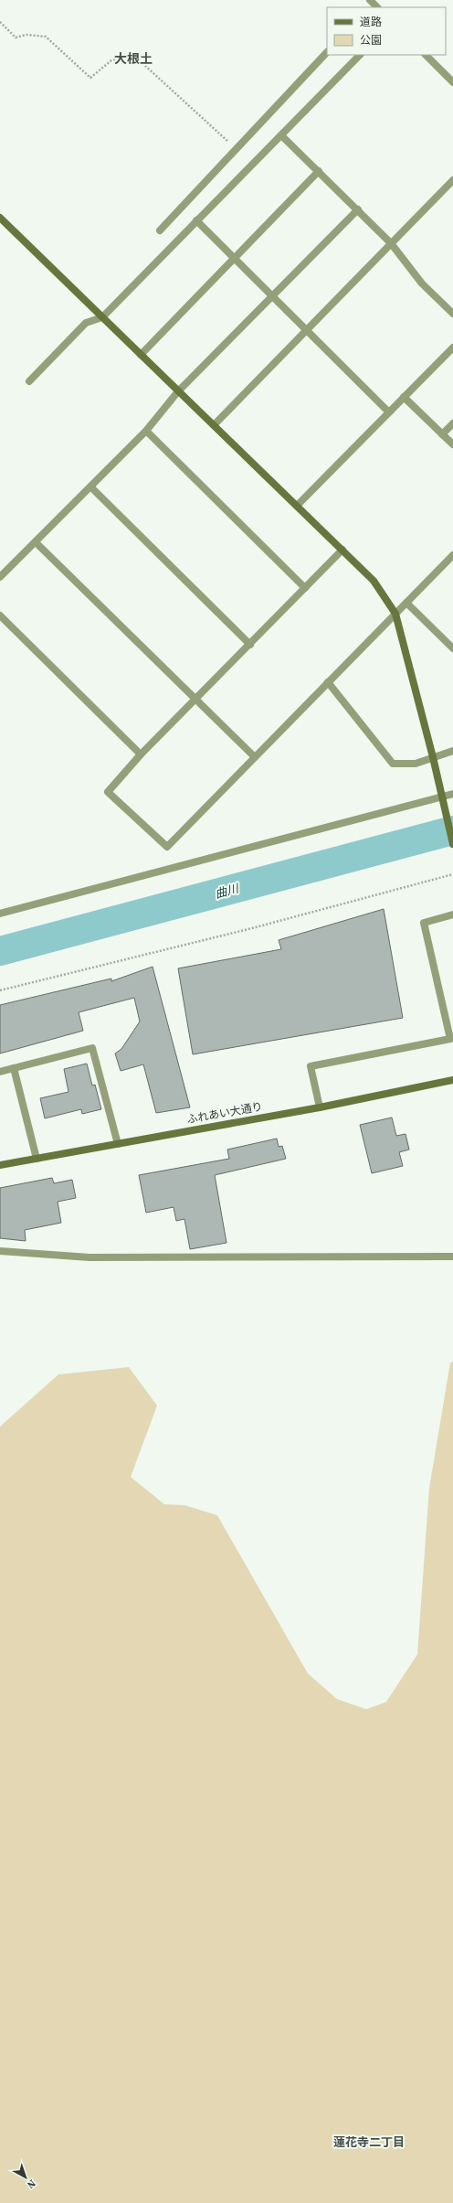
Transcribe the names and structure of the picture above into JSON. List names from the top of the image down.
{
  "streets": {
    "street": ["ふれあい大通り"]
  },
  "districts": ["大根土", "蓮花寺二丁目"],
  "water": ["曲川"],
  "legend": ["道路", "公園"],
  "north": "bottom right"
}
